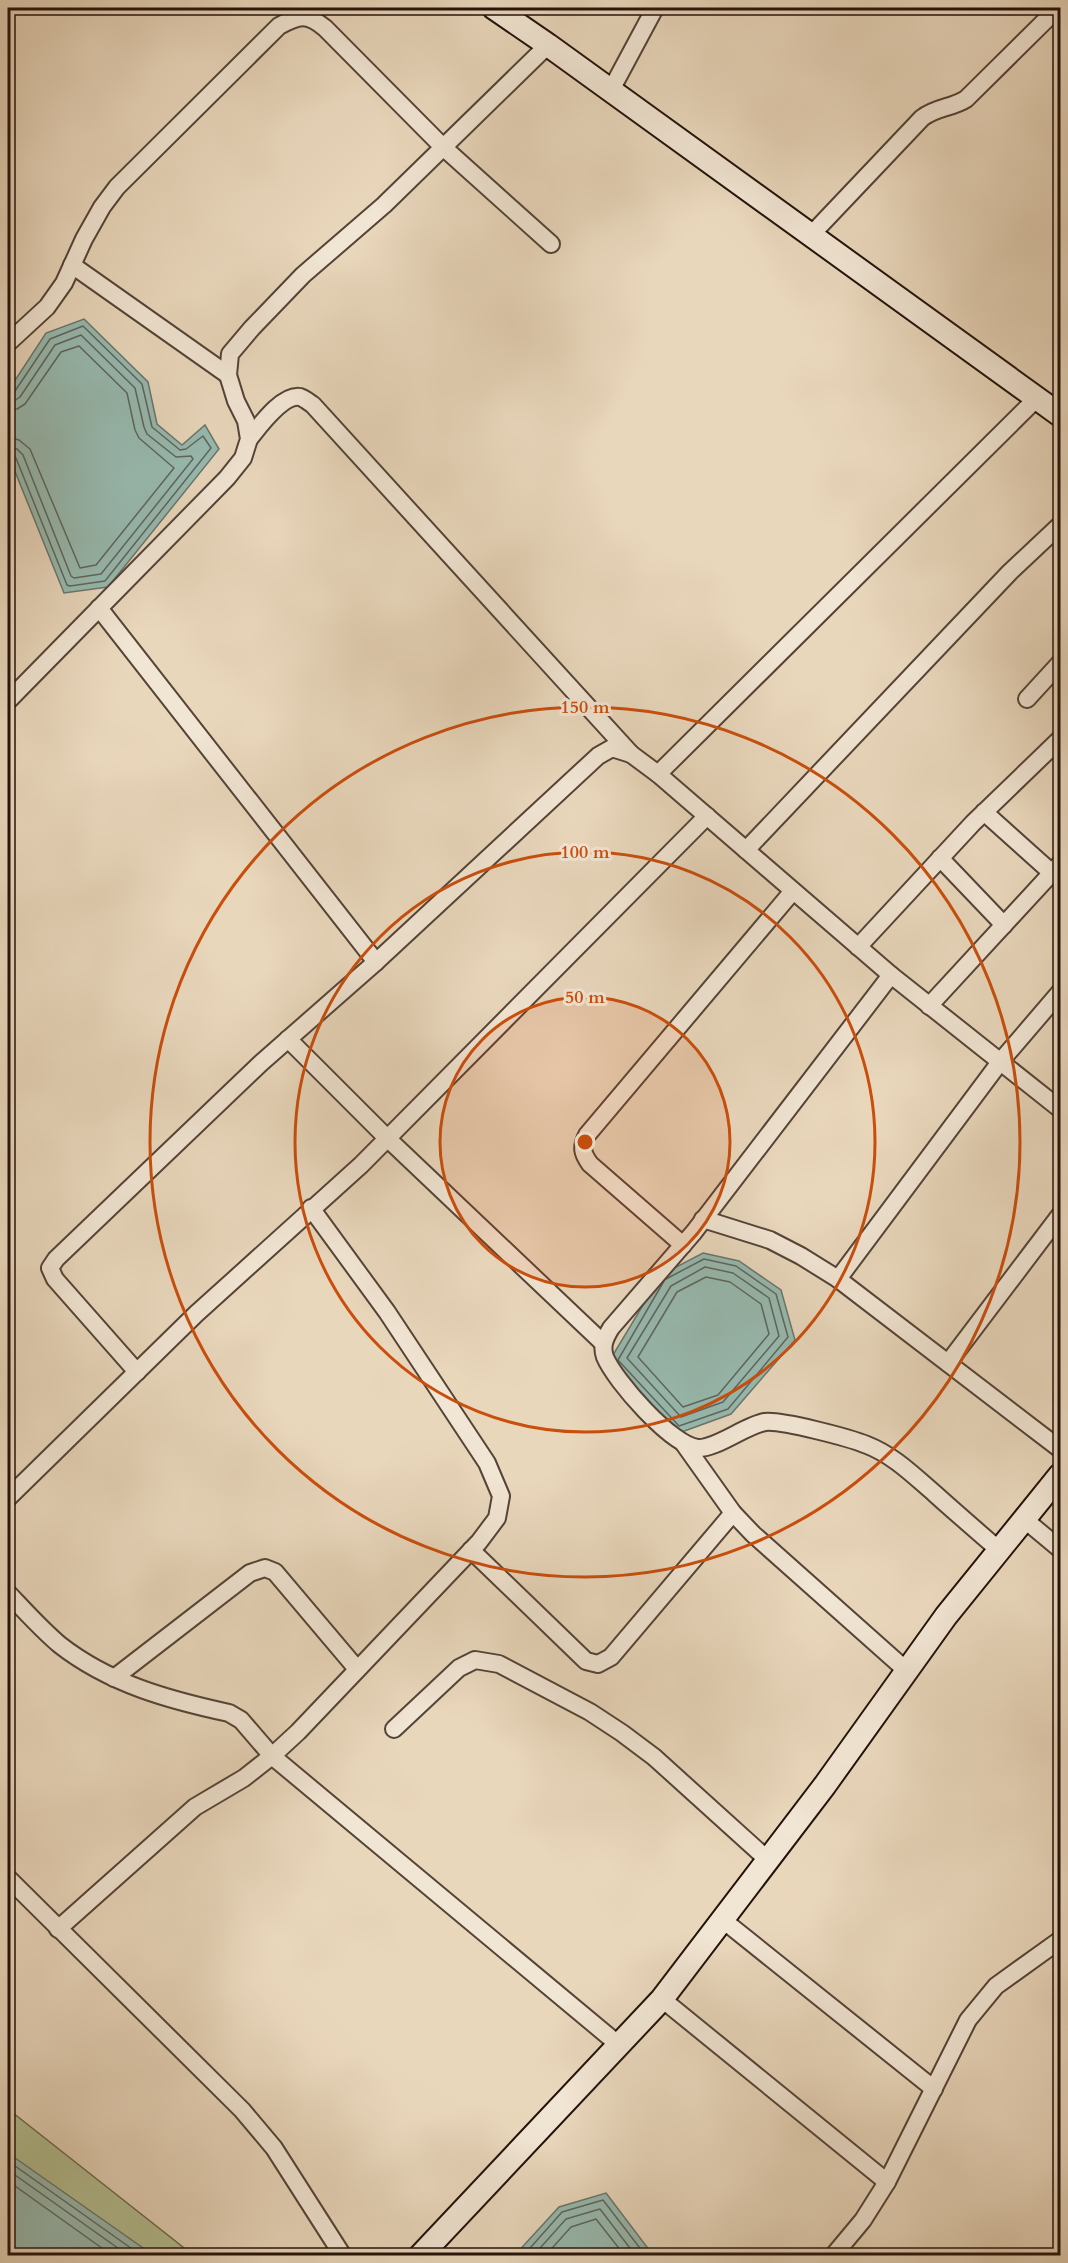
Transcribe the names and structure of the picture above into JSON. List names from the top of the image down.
{
  "rings": ["150 m", "100 m", "50 m"]
}
